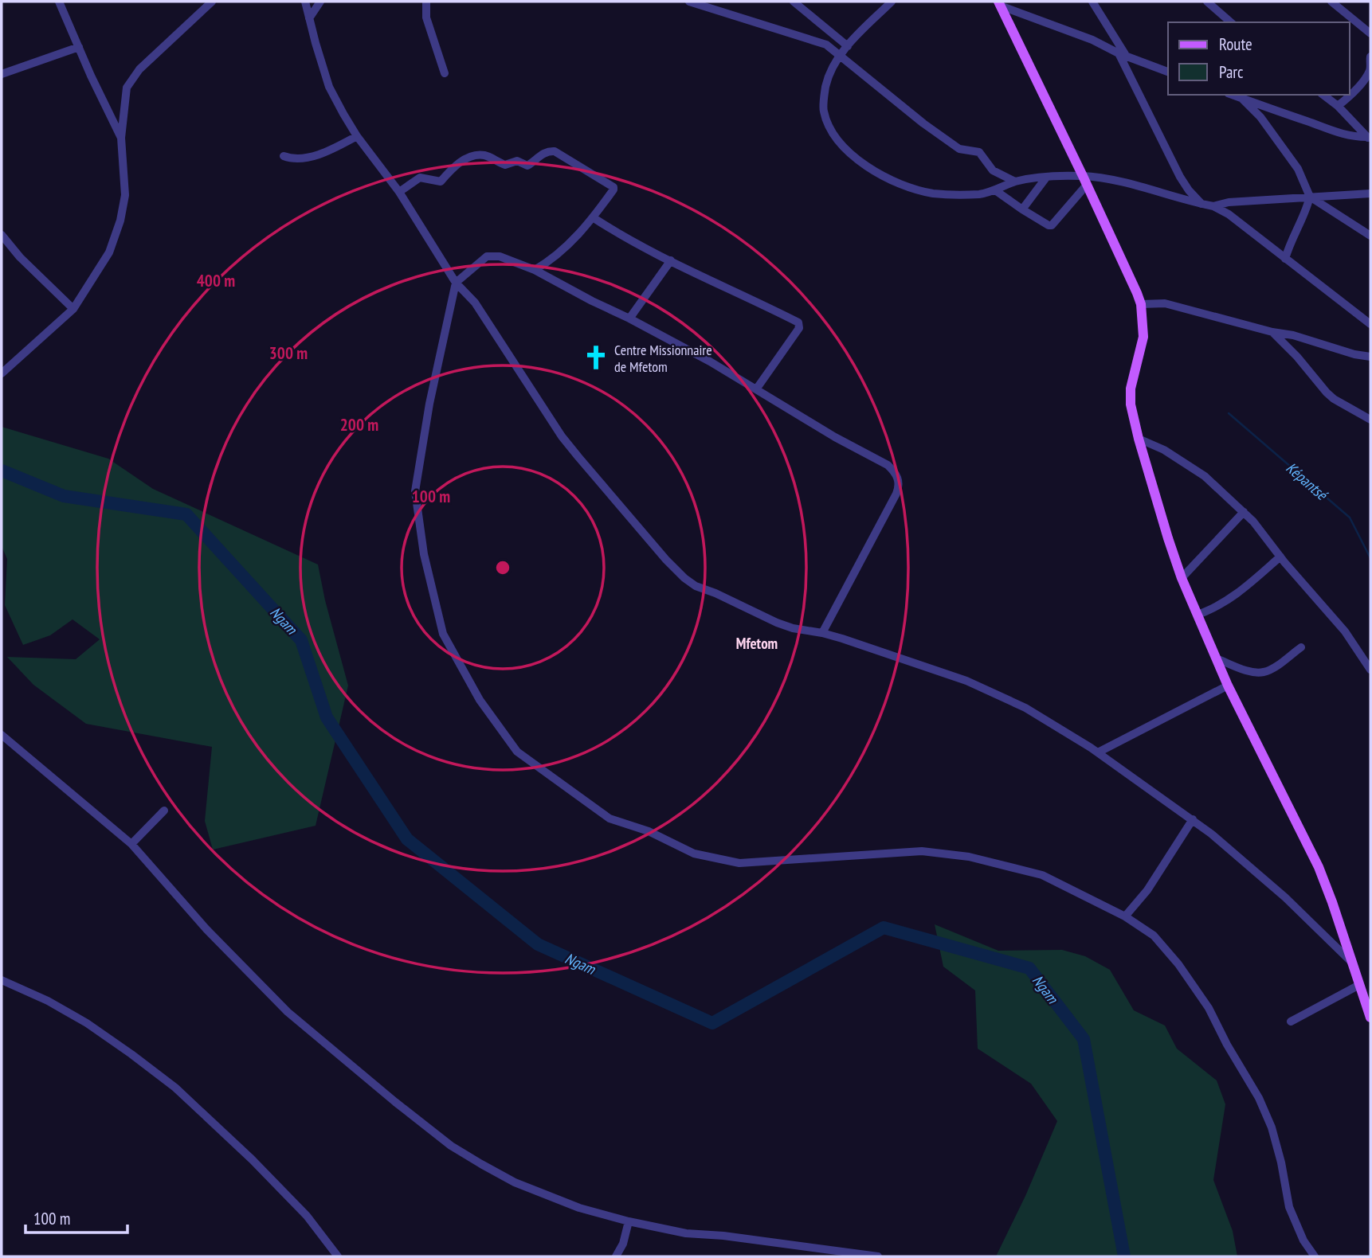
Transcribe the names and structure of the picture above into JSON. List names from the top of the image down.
{
  "districts": ["Mfetom"],
  "water": ["Képantsé", "Ngam"],
  "places": {
    "church": ["Centre Missionnaire de Mfetom"]
  },
  "legend": ["Route", "Parc"],
  "scale_bar": "100 m",
  "rings": [
    "400 m",
    "300 m",
    "200 m",
    "100 m"
  ]
}
